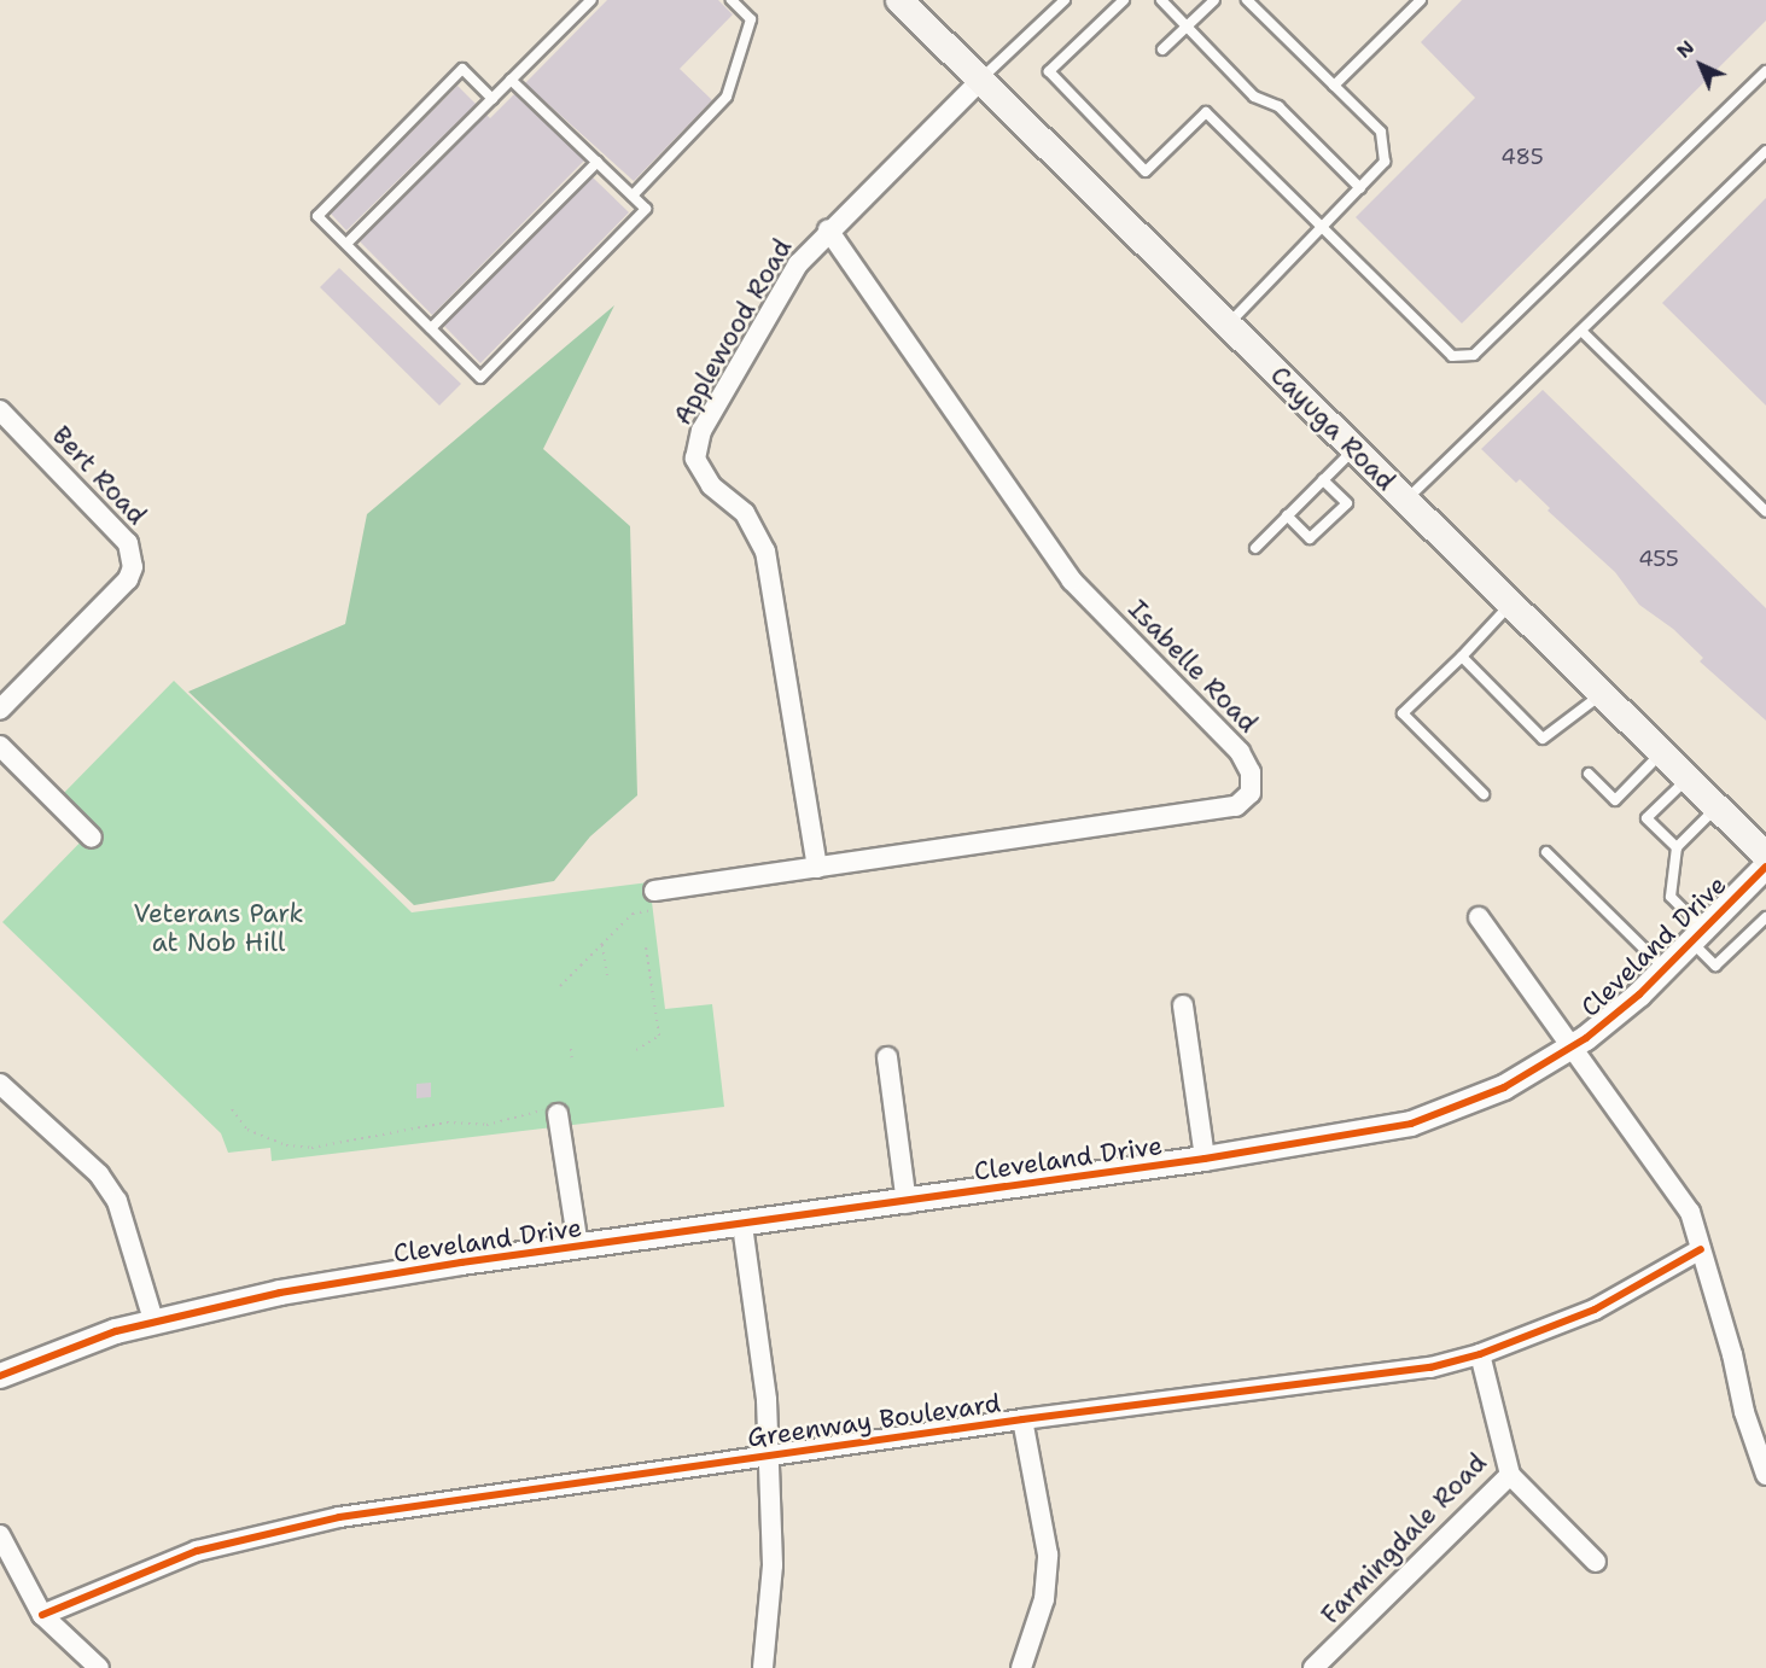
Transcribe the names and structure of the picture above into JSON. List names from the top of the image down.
{
  "streets": {
    "main road": ["Cayuga Road"],
    "street": [
      "Applewood Road",
      "Bert Road",
      "Isabelle Road",
      "Cleveland Drive",
      "Greenway Boulevard",
      "Farmingdale Road"
    ]
  },
  "crossings": [
    ["Applewood Road", "Cayuga Road"],
    ["Applewood Road", "Isabelle Road"],
    ["Greenway Boulevard", "Farmingdale Road"]
  ],
  "parks": ["Veterans Park at Nob Hill"],
  "house_numbers": ["485", "455"],
  "north": "top left"
}
